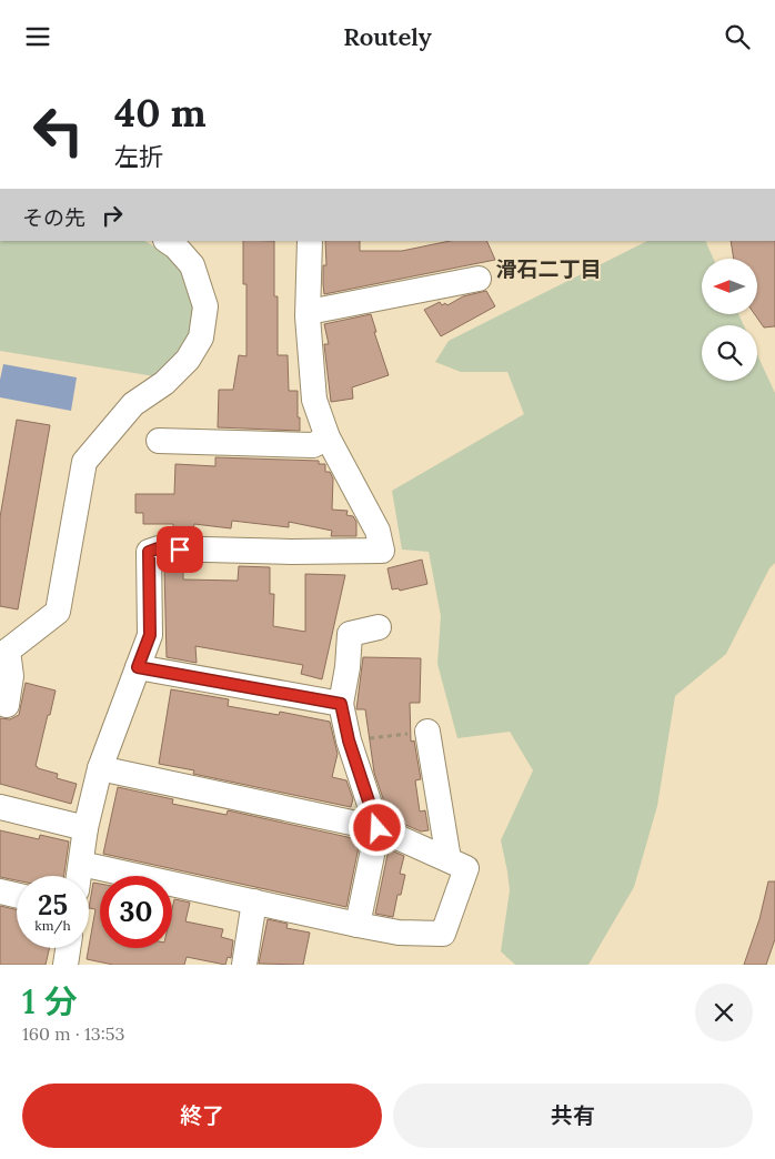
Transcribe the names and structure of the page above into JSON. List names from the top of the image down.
{
  "districts": ["滑石二丁目"],
  "north": "left",
  "page": {
    "header": "Routely",
    "turn": ["40 m", "左折"],
    "then": "その先",
    "speed": "25 km/h",
    "limit": "30",
    "heading": ["1 分", "160 m · 13:53"],
    "buttons": ["終了", "共有"]
  }
}
